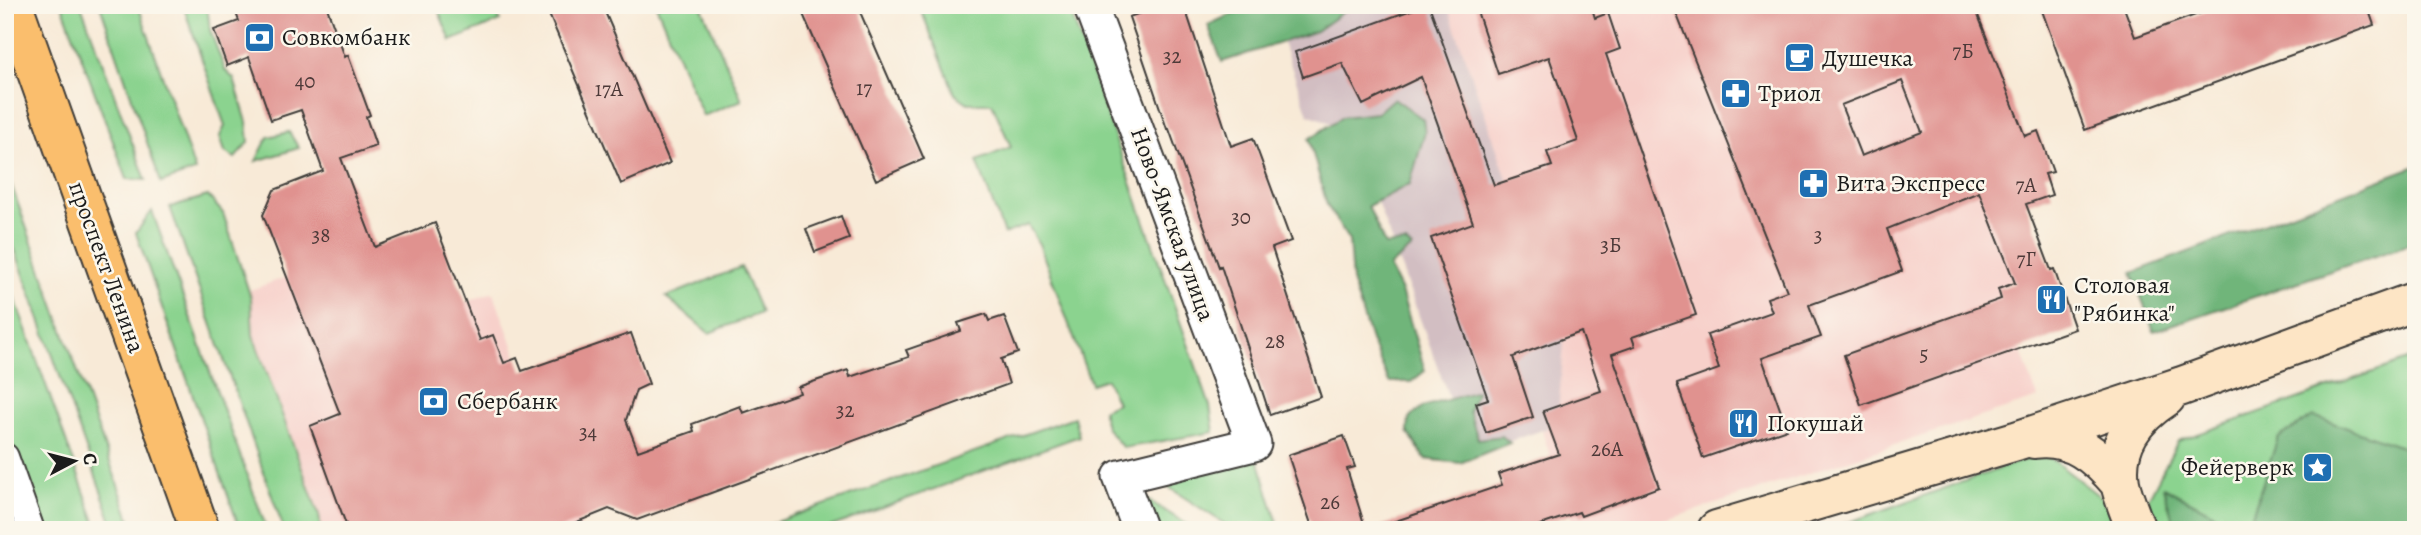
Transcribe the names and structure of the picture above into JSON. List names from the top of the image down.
{
  "streets": {
    "main road": ["проспект Ленина"],
    "street": ["Ново-Ямская улица"]
  },
  "places": {
    "bank": ["Совкомбанк", "Сбербанк"],
    "cafe": ["Душечка"],
    "pharmacy": ["Триол", "Вита Экспресс"],
    "restaurant": ["Столовая \"Рябинка\"", "Покушай"],
    "place": ["Фейерверк"]
  },
  "house_numbers": [
    "7Б",
    "32",
    "40",
    "17",
    "17А",
    "7А",
    "30",
    "38",
    "3",
    "3Б",
    "7Г",
    "28",
    "5",
    "32",
    "34",
    "26А",
    "26"
  ],
  "north": "right"
}
